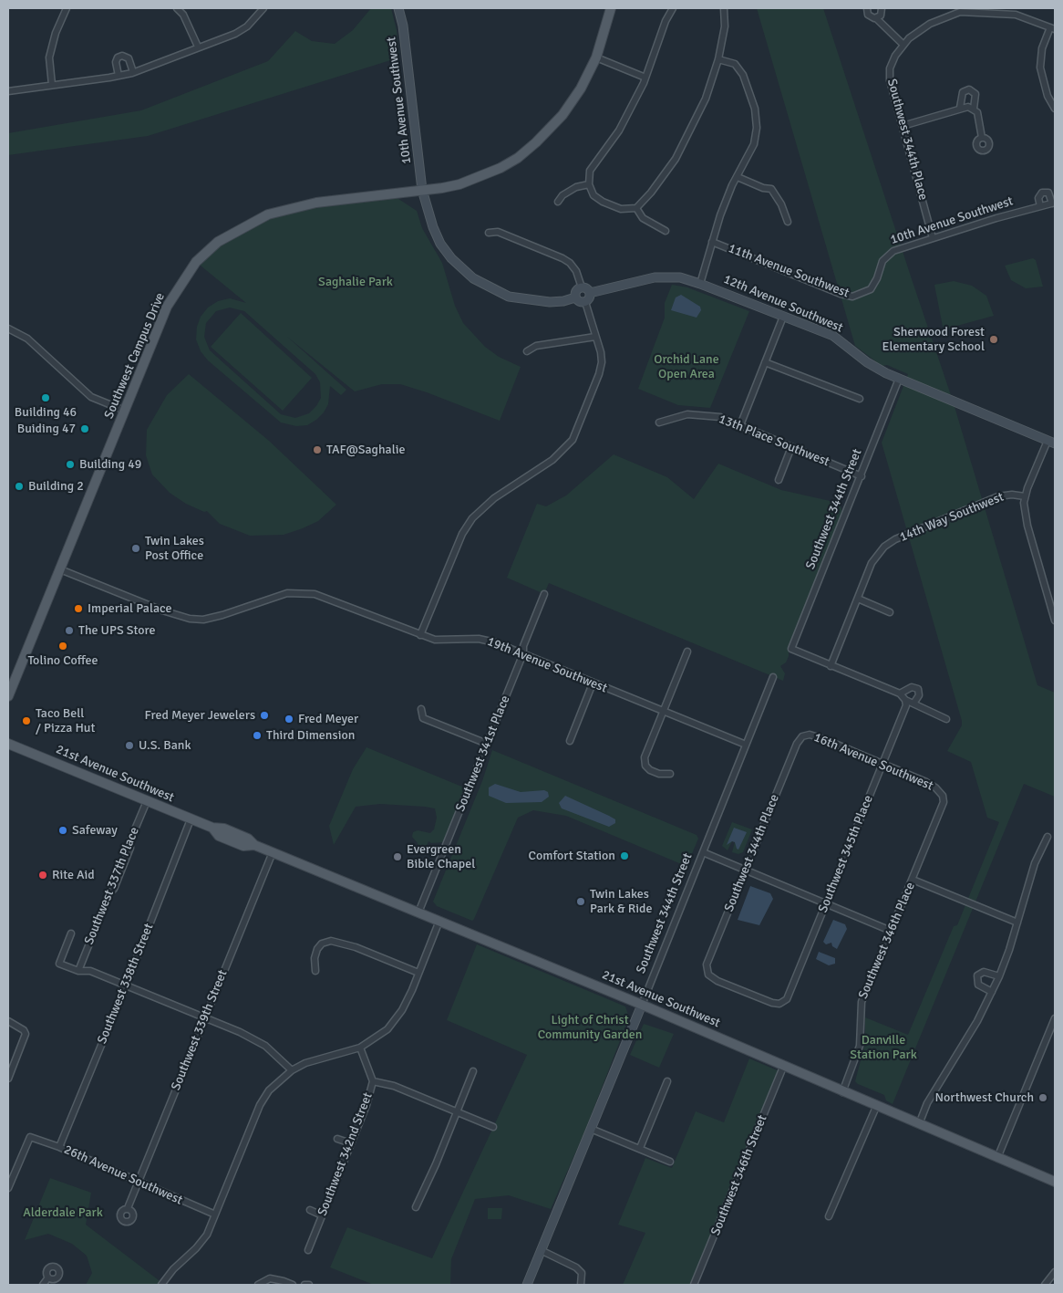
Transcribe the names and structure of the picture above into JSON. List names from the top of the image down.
{
  "streets": {
    "main road": ["Southwest Campus Drive", "21st Avenue Southwest"],
    "street": [
      "10th Avenue Southwest",
      "Southwest 344th Place",
      "11th Avenue Southwest",
      "12th Avenue Southwest",
      "13th Place Southwest",
      "Southwest 344th Street",
      "14th Way Southwest",
      "19th Avenue Southwest",
      "Southwest 341st Place",
      "16th Avenue Southwest",
      "Southwest 345th Place",
      "Southwest 337th Place",
      "Southwest 346th Place",
      "Southwest 338th Street",
      "Southwest 339th Street",
      "Southwest 342nd Street",
      "26th Avenue Southwest",
      "Southwest 346th Street"
    ]
  },
  "crossings": [
    ["10th Avenue Southwest", "Southwest 344th Place"],
    ["10th Avenue Southwest", "11th Avenue Southwest"],
    ["10th Avenue Southwest", "Southwest Campus Drive"],
    ["Southwest 344th Place", "16th Avenue Southwest"],
    ["Southwest 344th Place", "Southwest 345th Place"],
    ["12th Avenue Southwest", "Southwest 344th Street"],
    ["Southwest Campus Drive", "19th Avenue Southwest"],
    ["13th Place Southwest", "Southwest 344th Street"],
    ["Southwest 344th Street", "19th Avenue Southwest"],
    ["Southwest 344th Street", "21st Avenue Southwest"],
    ["19th Avenue Southwest", "Southwest 341st Place"],
    ["Southwest 341st Place", "21st Avenue Southwest"],
    ["16th Avenue Southwest", "Southwest 345th Place"],
    ["16th Avenue Southwest", "Southwest 346th Place"],
    ["21st Avenue Southwest", "Southwest 337th Place"],
    ["21st Avenue Southwest", "Southwest 346th Place"],
    ["21st Avenue Southwest", "Southwest 338th Street"],
    ["21st Avenue Southwest", "Southwest 339th Street"],
    ["21st Avenue Southwest", "Southwest 346th Street"],
    ["Southwest 338th Street", "26th Avenue Southwest"],
    ["Southwest 339th Street", "26th Avenue Southwest"]
  ],
  "parks": [
    "Saghalie Park",
    "Orchid Lane Open Area",
    "Light of Christ Community Garden",
    "Danville Station Park",
    "Alderdale Park"
  ],
  "places": [
    "Sherwood Forest Elementary School",
    "Building 46",
    "Buiding 47",
    "TAF@Saghalie",
    "Building 49",
    "Building 2",
    "Twin Lakes Post Office",
    "Imperial Palace",
    "The UPS Store",
    "Tolino Coffee",
    "Fred Meyer Jewelers",
    "Fred Meyer",
    "Taco Bell / Pizza Hut",
    "Third Dimension",
    "U.S. Bank",
    "Safeway",
    "Comfort Station",
    "Evergreen Bible Chapel",
    "Rite Aid",
    "Twin Lakes Park & Ride",
    "Northwest Church"
  ]
}
